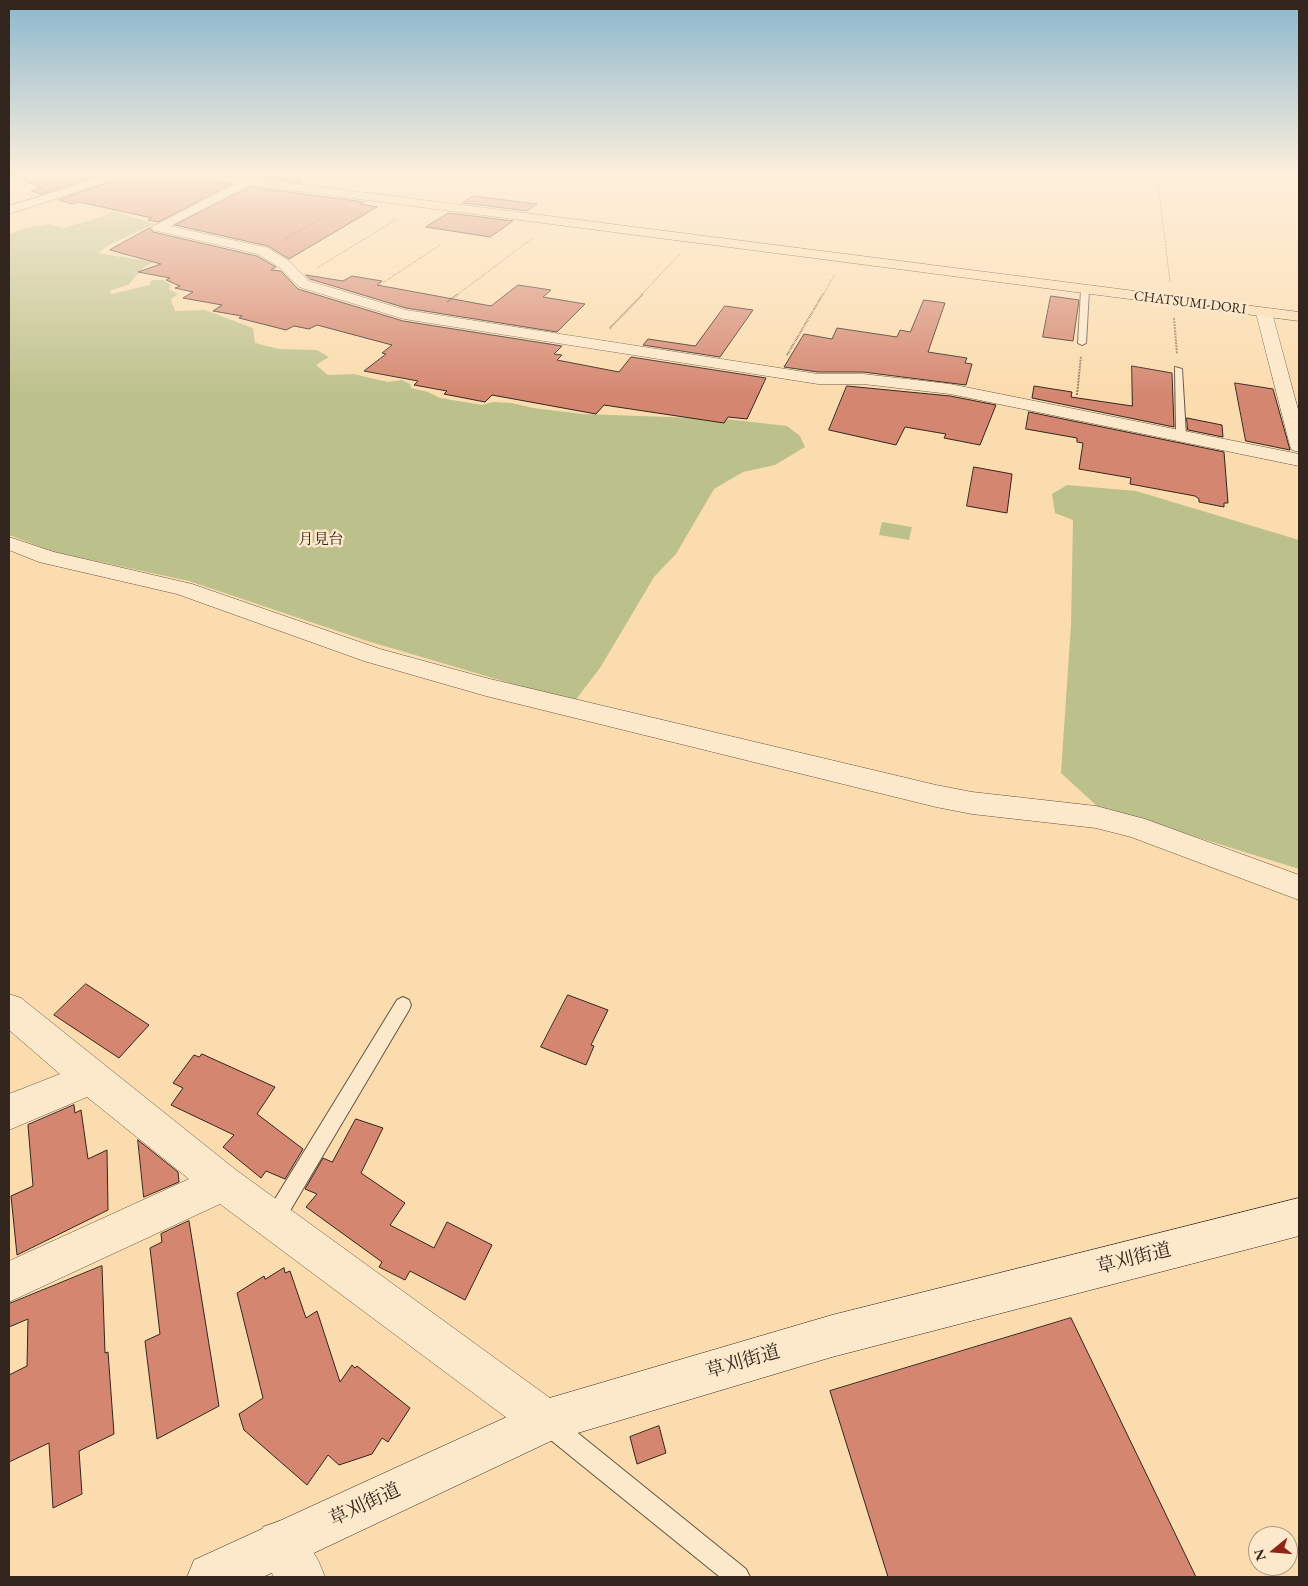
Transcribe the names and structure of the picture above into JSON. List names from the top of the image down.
{
  "streets": {
    "main road": ["CHATSUMI-DORI"],
    "street": ["草刈街道"]
  },
  "districts": ["月見台"],
  "north": "left"
}
